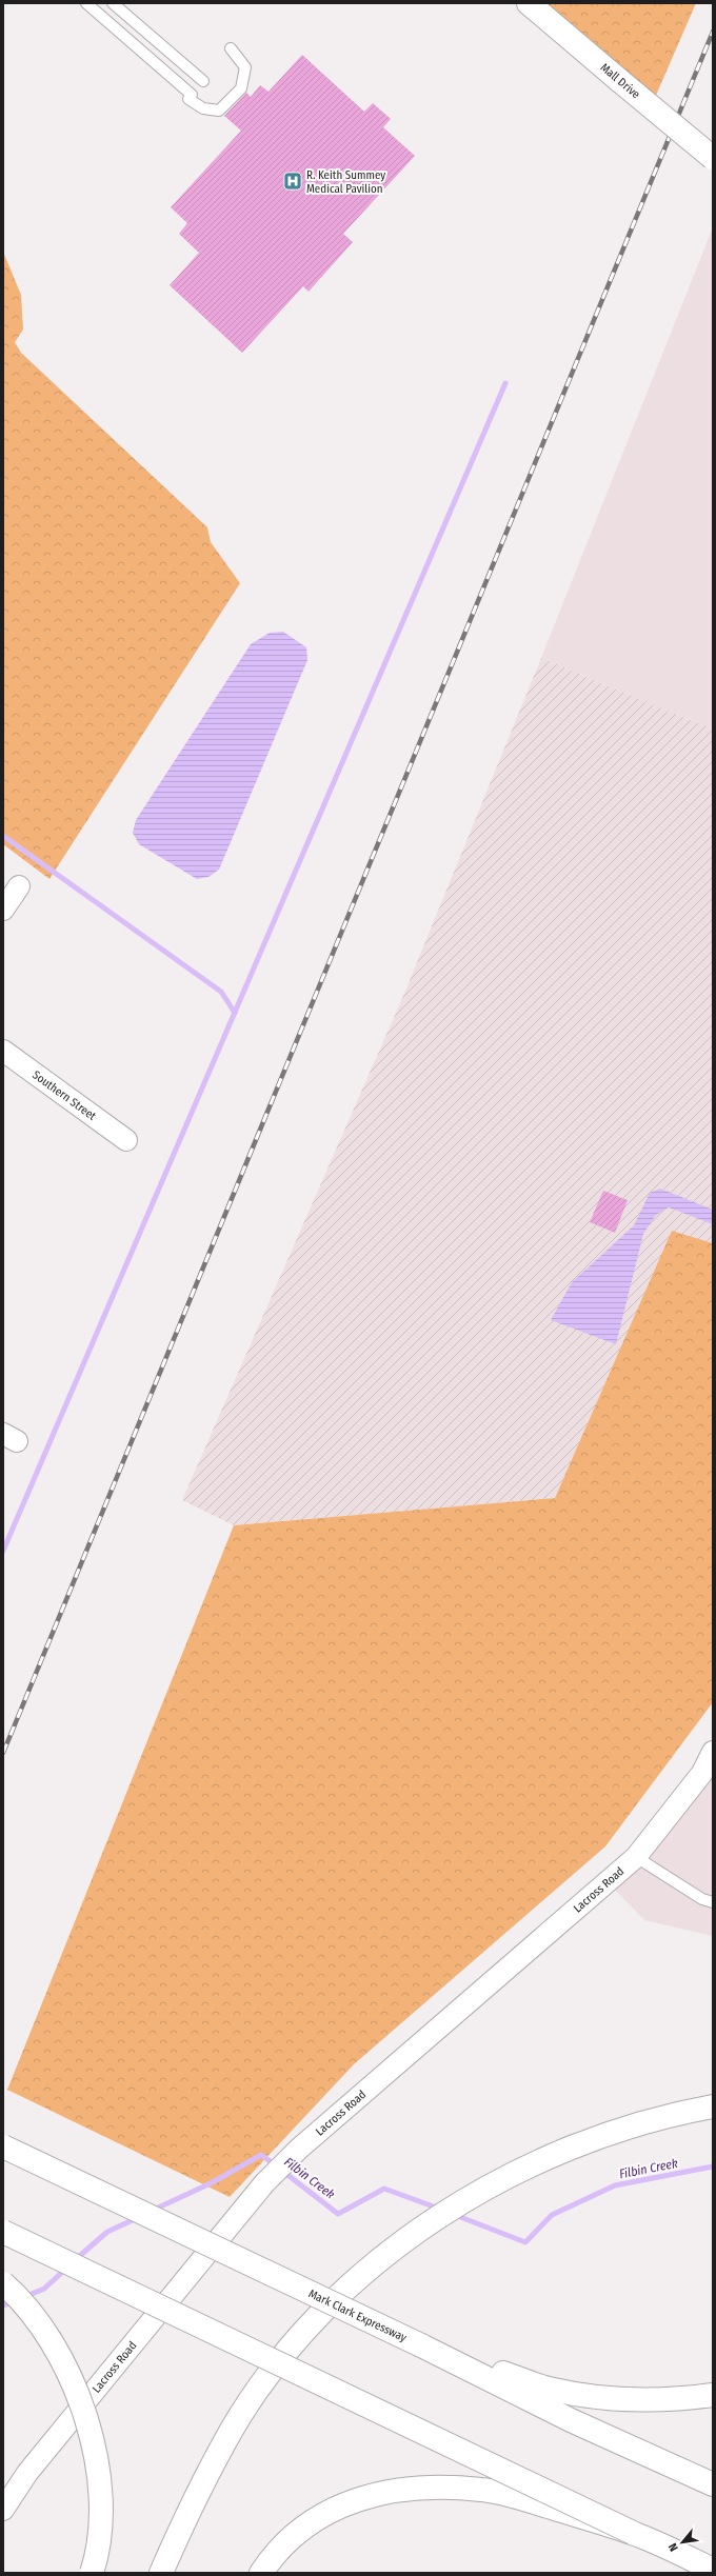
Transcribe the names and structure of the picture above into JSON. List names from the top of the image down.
{
  "streets": {
    "main road": ["Mall Drive", "Mark Clark Expressway"],
    "street": ["Southern Street", "Lacross Road"]
  },
  "water": ["Filbin Creek"],
  "places": {
    "hospital": ["R. Keith Summey Medical Pavilion"]
  },
  "north": "bottom left"
}
